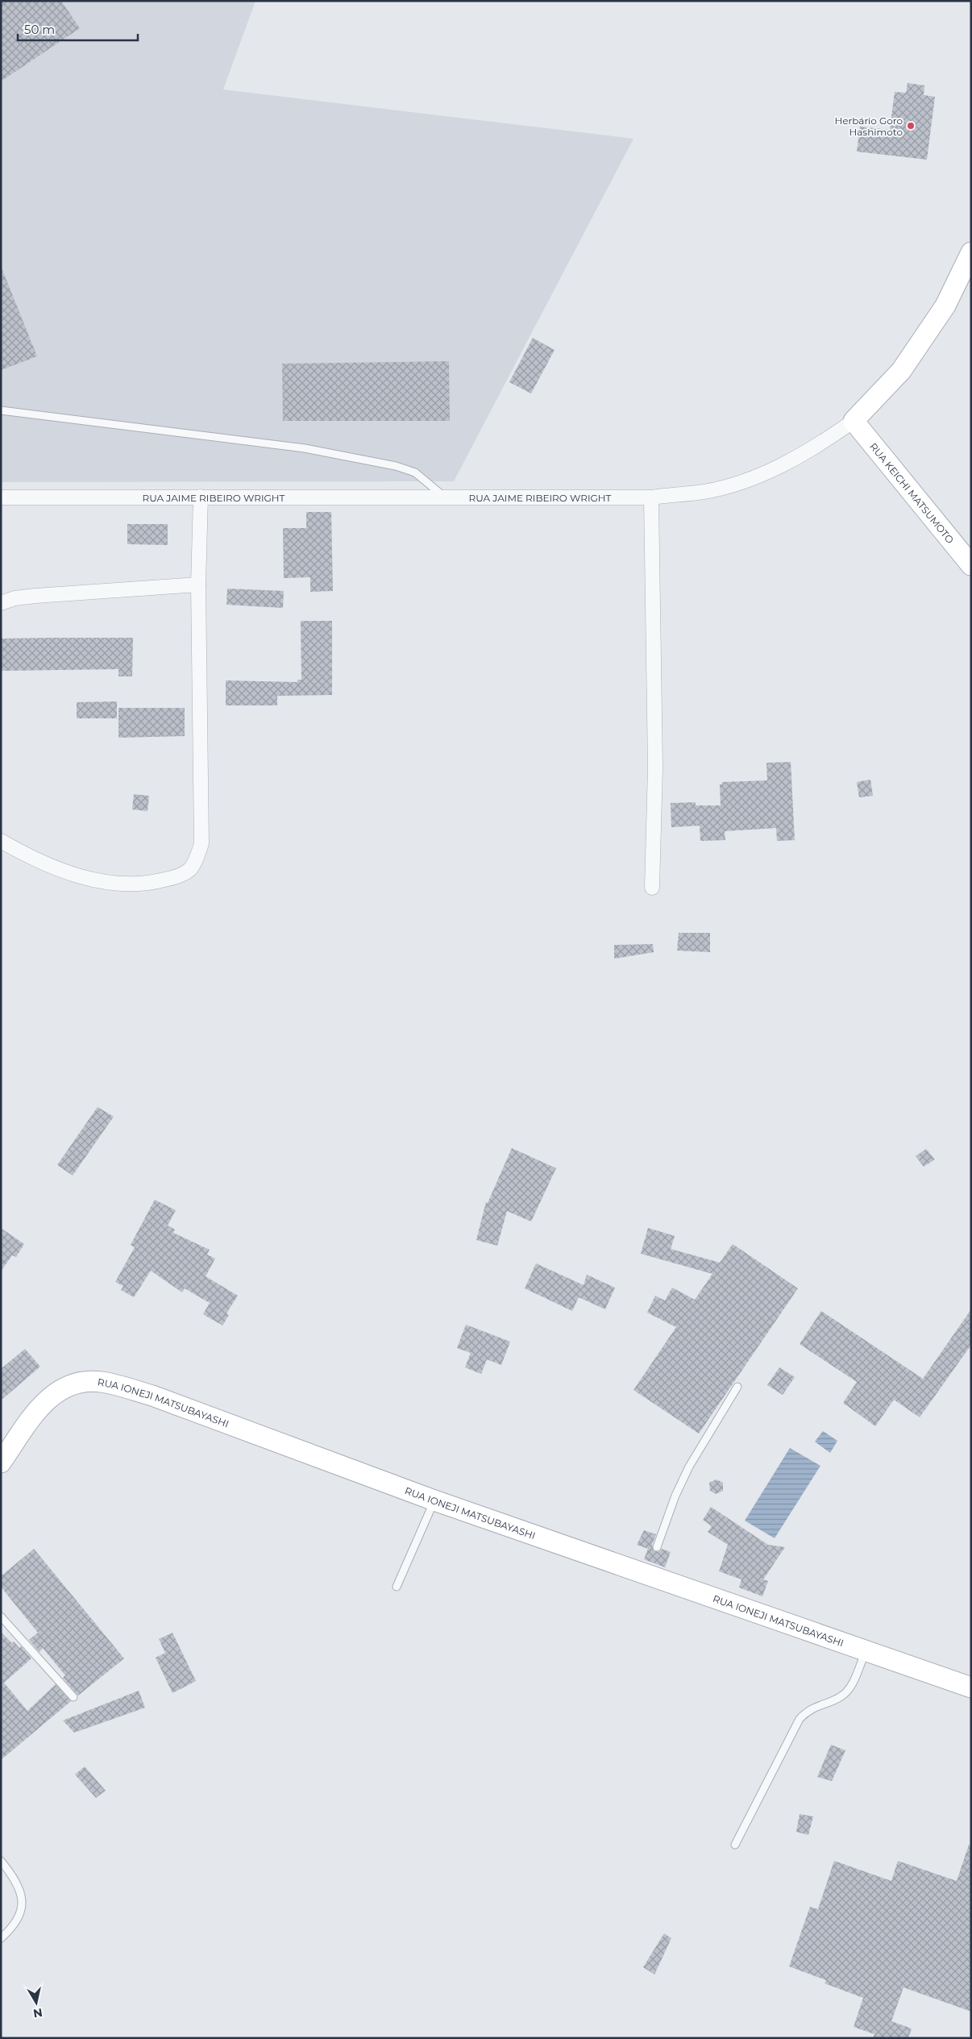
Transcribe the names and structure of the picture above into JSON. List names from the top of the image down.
{
  "streets": {
    "main road": ["RUA KEICHI MATSUMOTO", "RUA JAIME RIBEIRO WRIGHT", "RUA IONEJI MATSUBAYASHI"]
  },
  "crossings": [
    ["RUA KEICHI MATSUMOTO", "RUA JAIME RIBEIRO WRIGHT"]
  ],
  "places": ["Herbário Goro Hashimoto"],
  "scale_bar": "50 m",
  "north": "bottom"
}
